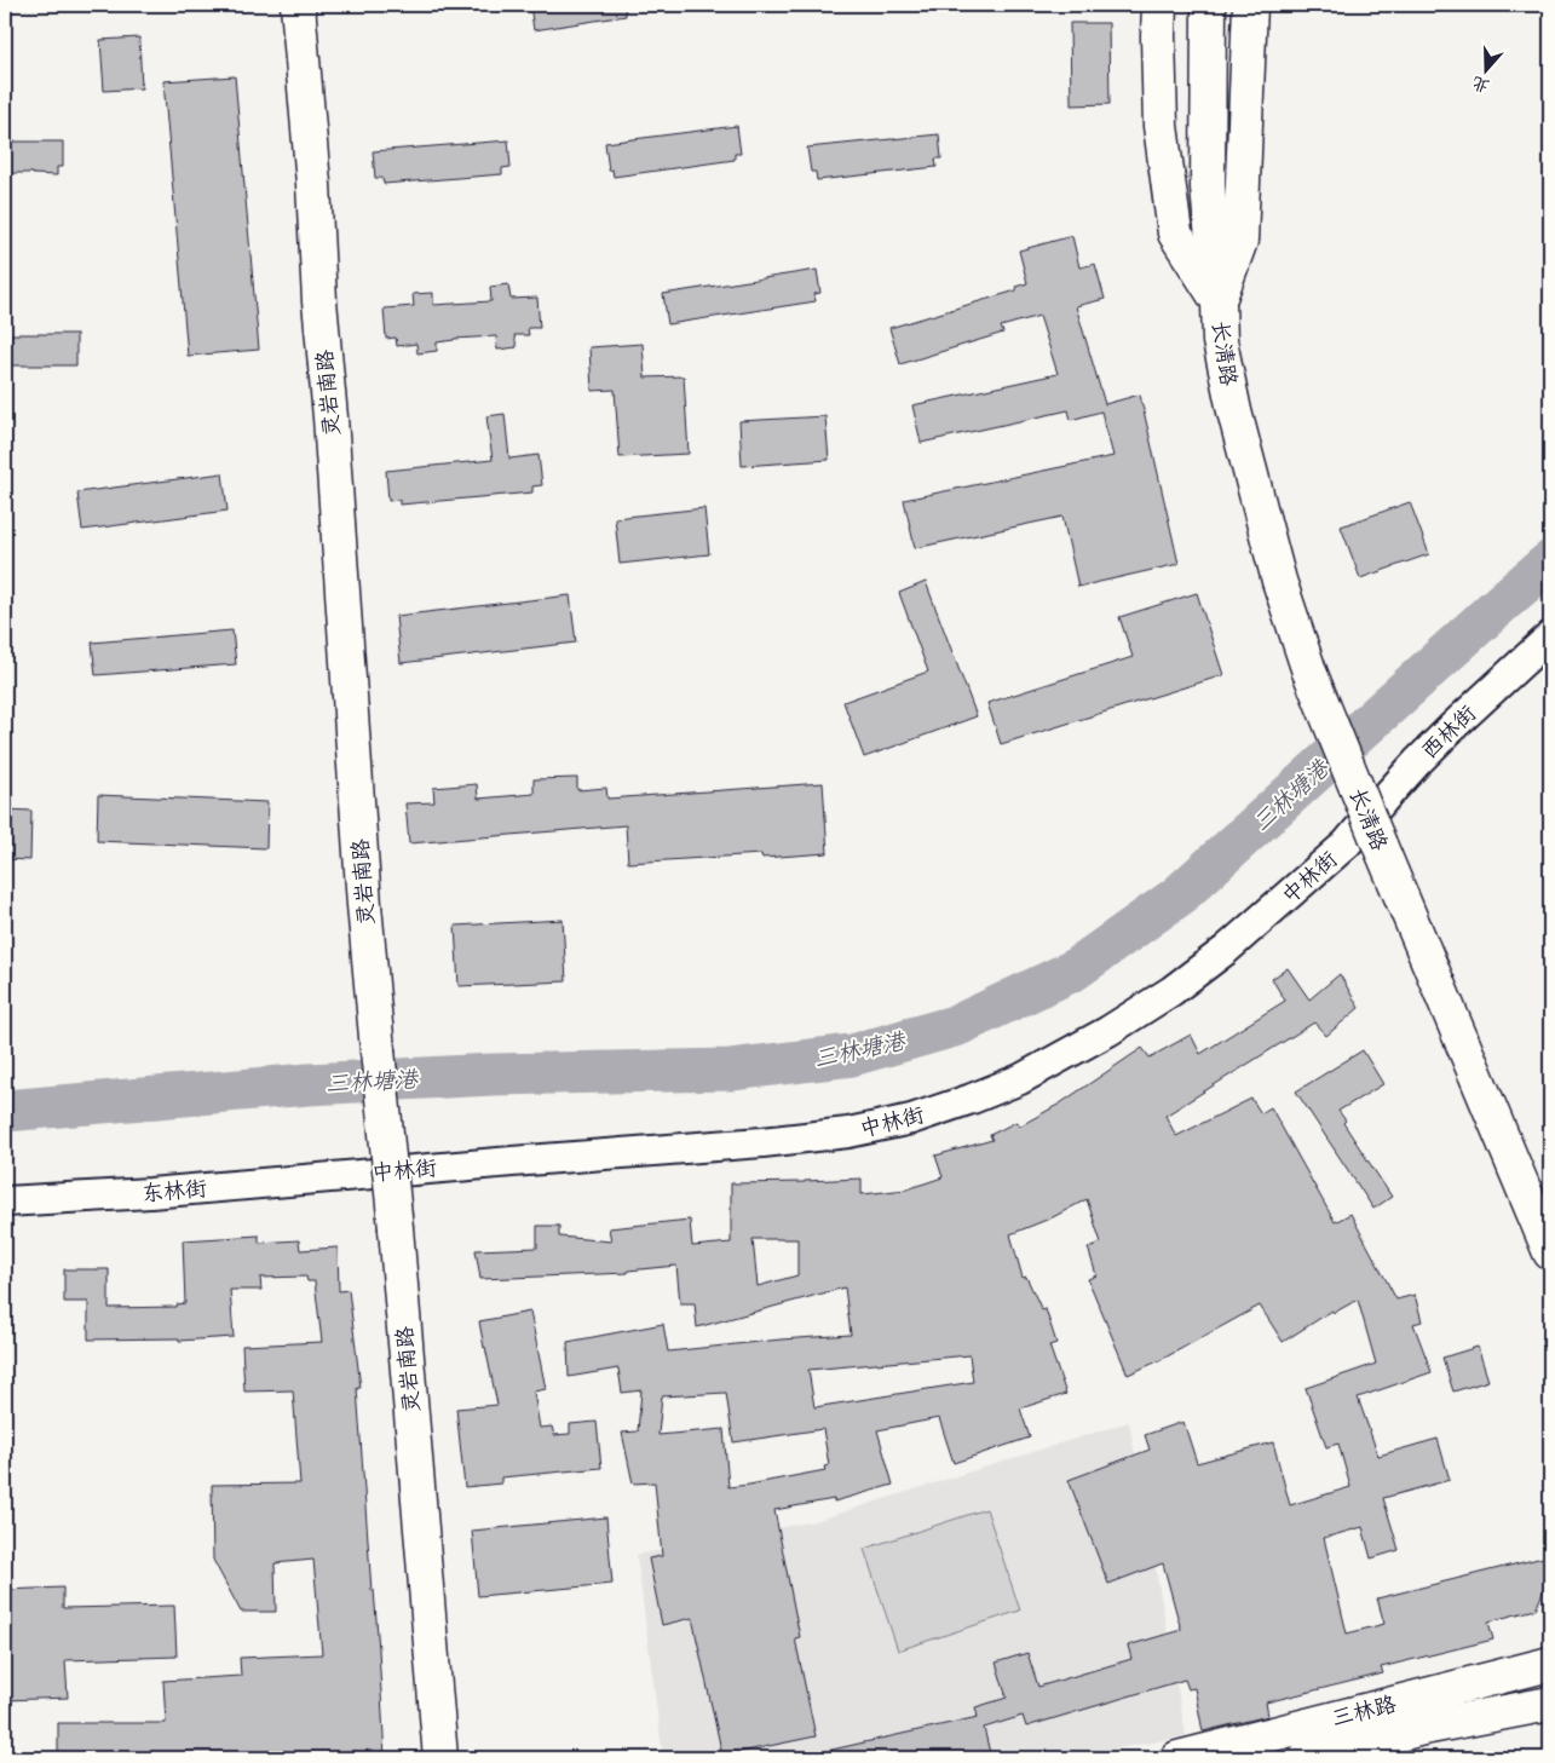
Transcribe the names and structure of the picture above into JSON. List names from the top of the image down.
{
  "streets": {
    "main road": ["长清路", "灵岩南路", "三林路"],
    "street": ["西林街", "中林街", "东林街"]
  },
  "crossings": [
    ["长清路", "西林街"],
    ["长清路", "中林街"],
    ["西林街", "中林街"],
    ["中林街", "东林街"]
  ],
  "water": ["三林塘港"],
  "north": "bottom"
}
